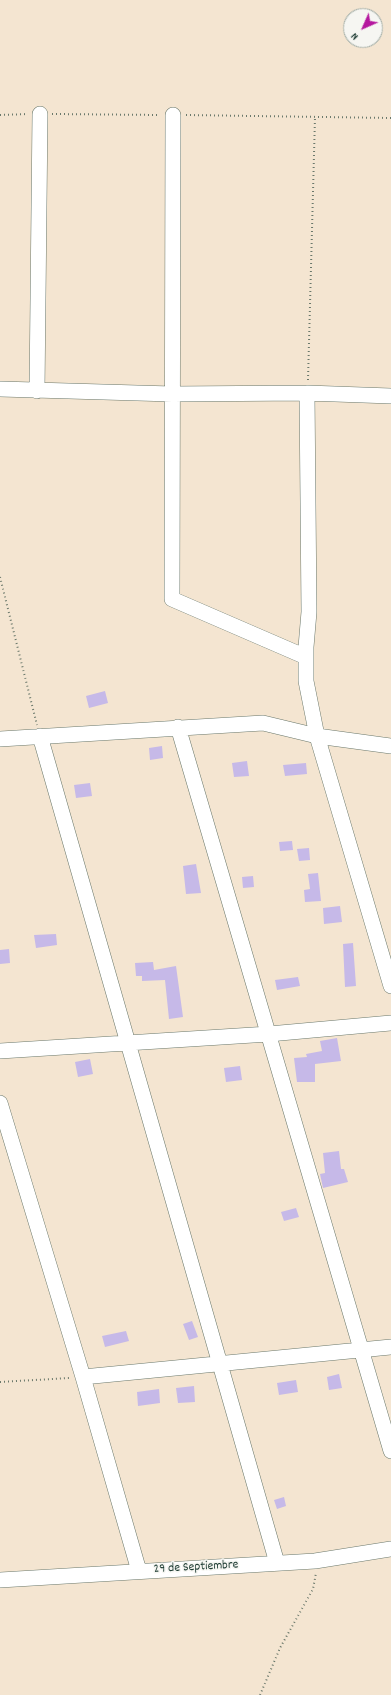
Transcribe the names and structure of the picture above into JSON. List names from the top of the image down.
{
  "streets": {
    "street": ["29 de Septiembre"]
  },
  "north": "bottom left"
}
